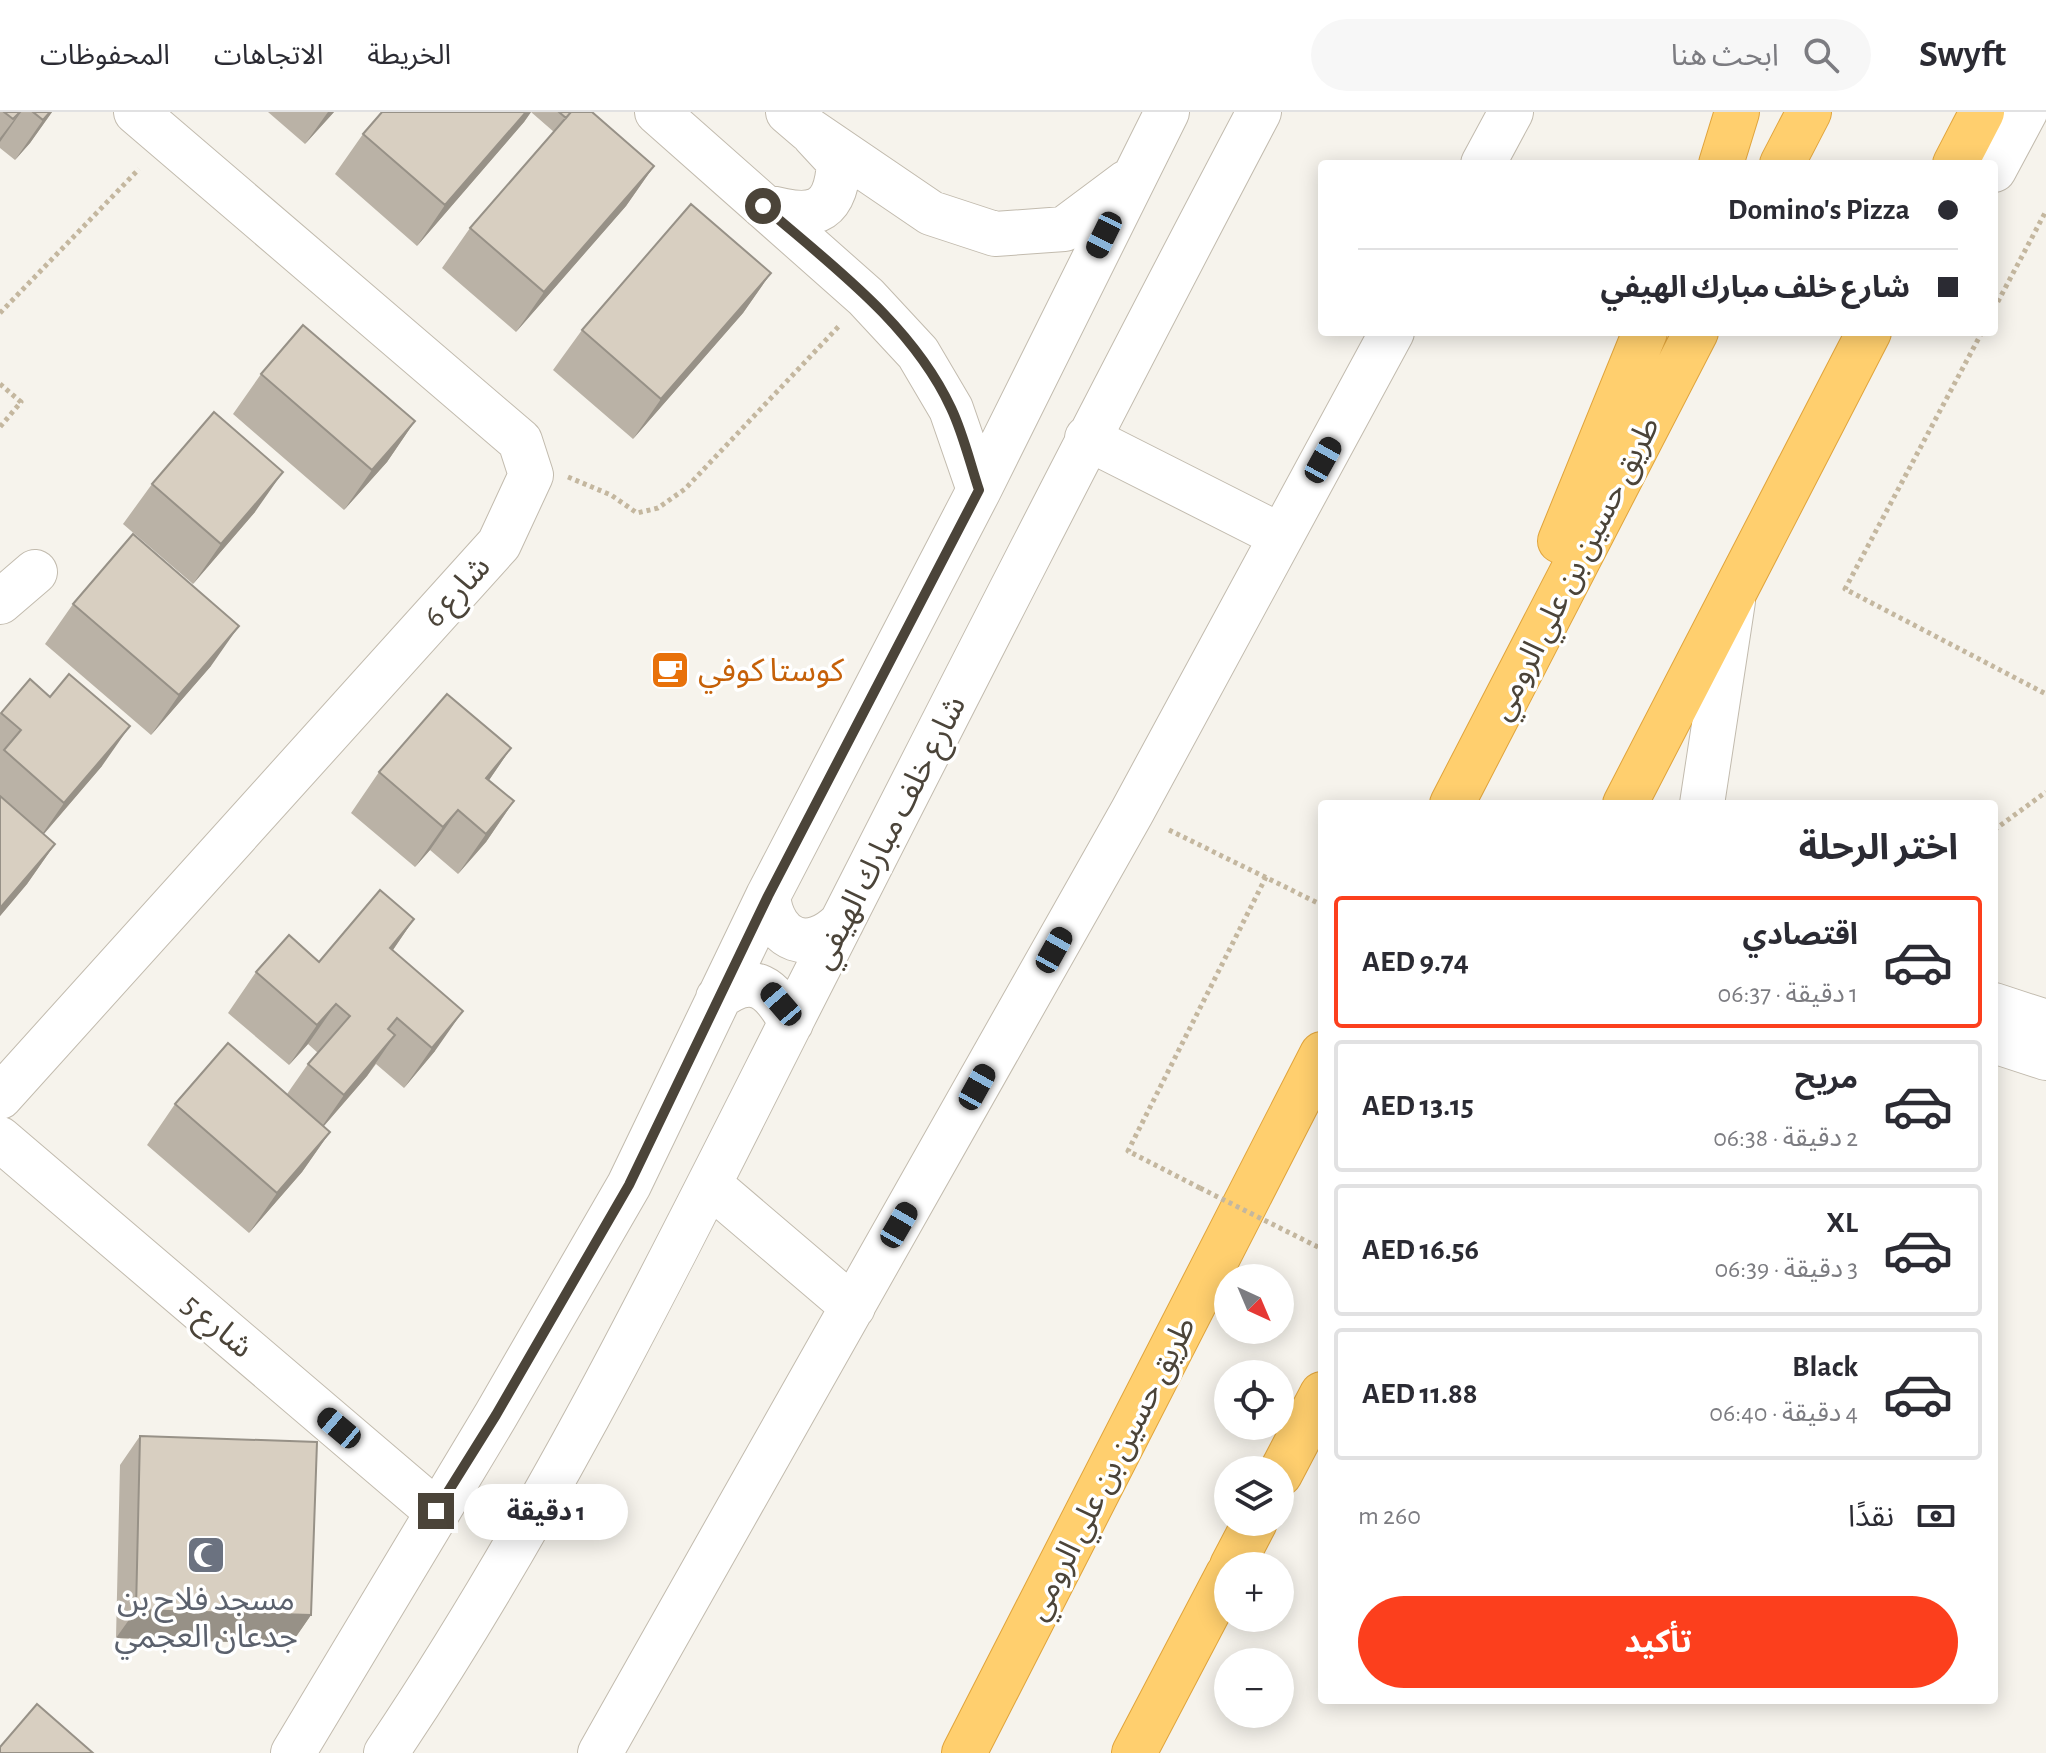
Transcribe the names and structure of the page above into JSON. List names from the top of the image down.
{
  "streets": {
    "highway": ["طريق حسين بن علي الرومي"],
    "street": ["شارع 6", "شارع خلف مبارك الهيفي", "شارع 5"]
  },
  "places": {
    "cafe": ["كوستا كوفي"],
    "mosque": ["مسجد فلاح بن جدعان العجمي"]
  },
  "north": "bottom right",
  "page": {
    "header": "Swyft",
    "search": "ابحث هنا",
    "nav": ["الخريطة", "الاتجاهات", "المحفوظات"],
    "banner": ["Domino's Pizza", "شارع خلف مبارك الهيفي"],
    "heading": "اختر الرحلة",
    "list": [
      {
        "name": "اقتصادي",
        "note": "1 دقيقة · 06:37",
        "value": "AED 9.74"
      },
      {
        "name": "مريح",
        "note": "2 دقيقة · 06:38",
        "value": "AED 13.15"
      },
      {
        "name": "XL",
        "note": "3 دقيقة · 06:39",
        "value": "AED 16.56"
      },
      {
        "name": "Black",
        "note": "4 دقيقة · 06:40",
        "value": "AED 11.88"
      }
    ],
    "map_buttons": ["+", "−"],
    "pay": ["نقدًا", "260 m"],
    "bubble": "1 دقيقة",
    "buttons": "تأكيد"
  }
}
